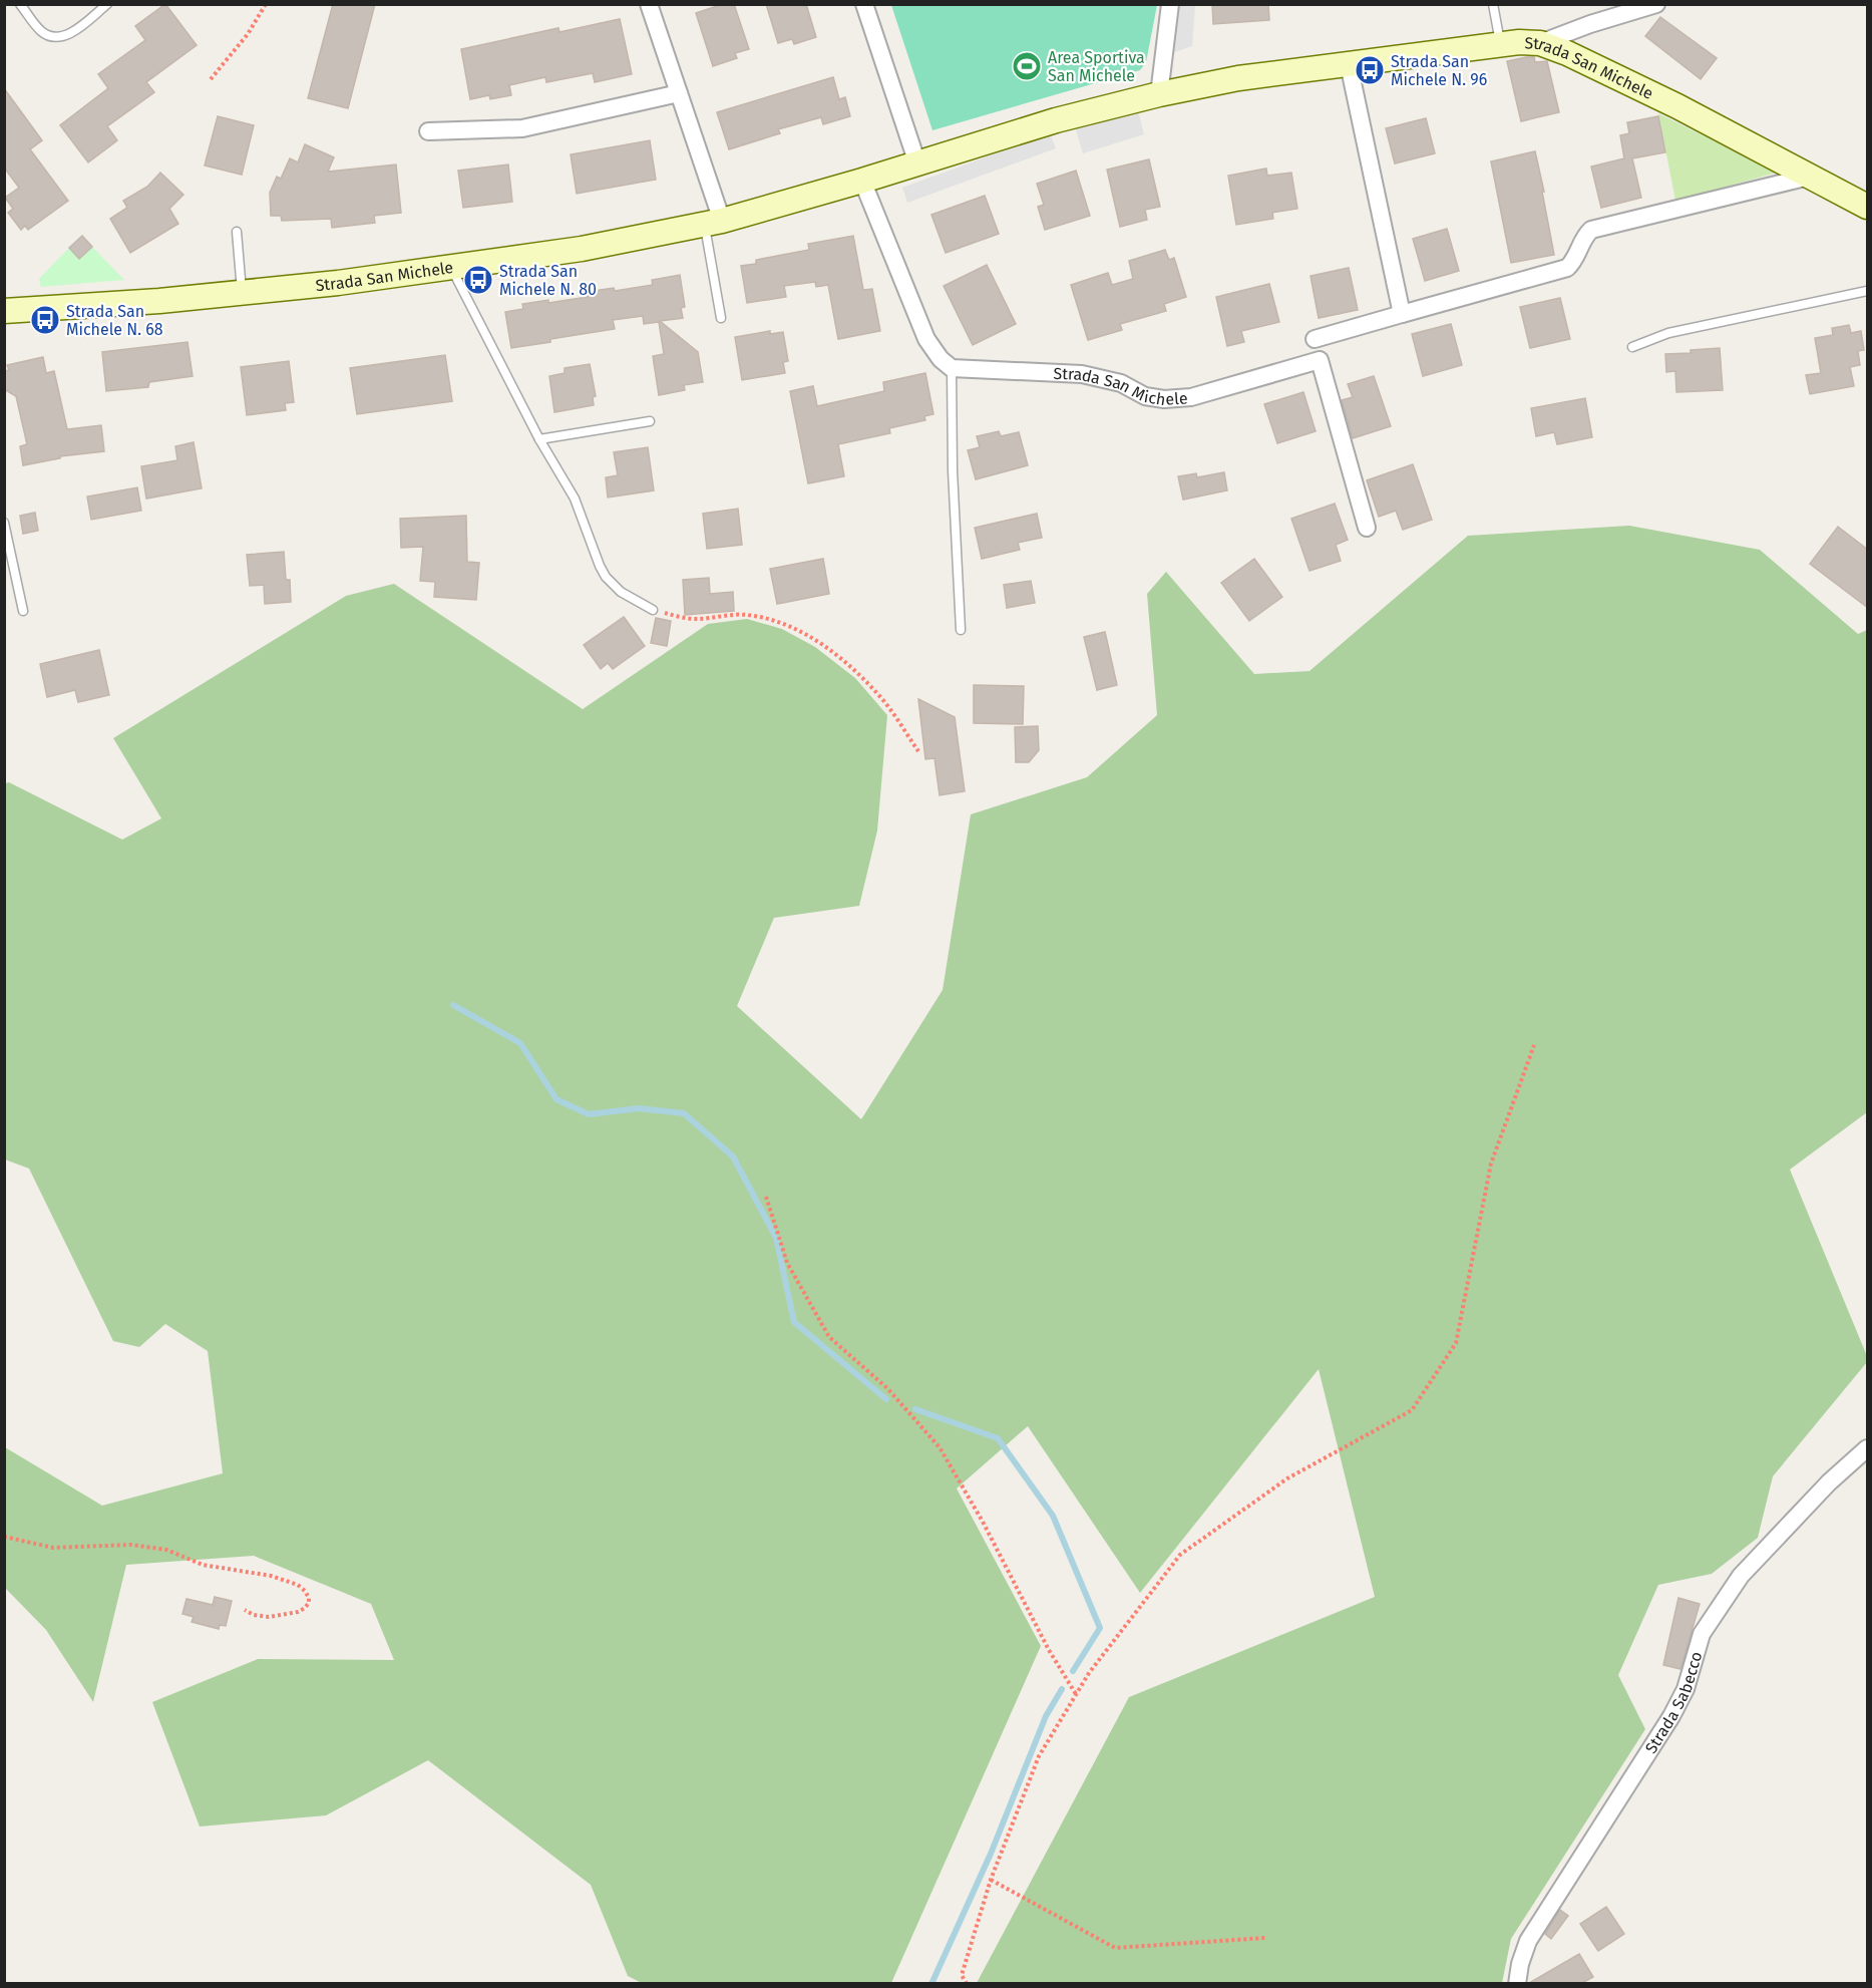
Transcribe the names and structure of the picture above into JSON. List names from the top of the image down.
{
  "streets": {
    "street": ["Strada San Michele", "Strada Sabecco"]
  },
  "places": {
    "sports": ["Area Sportiva San Michele"],
    "bus stop": ["Strada San Michele N. 96", "Strada San Michele N. 80", "Strada San Michele N. 68"]
  }
}
